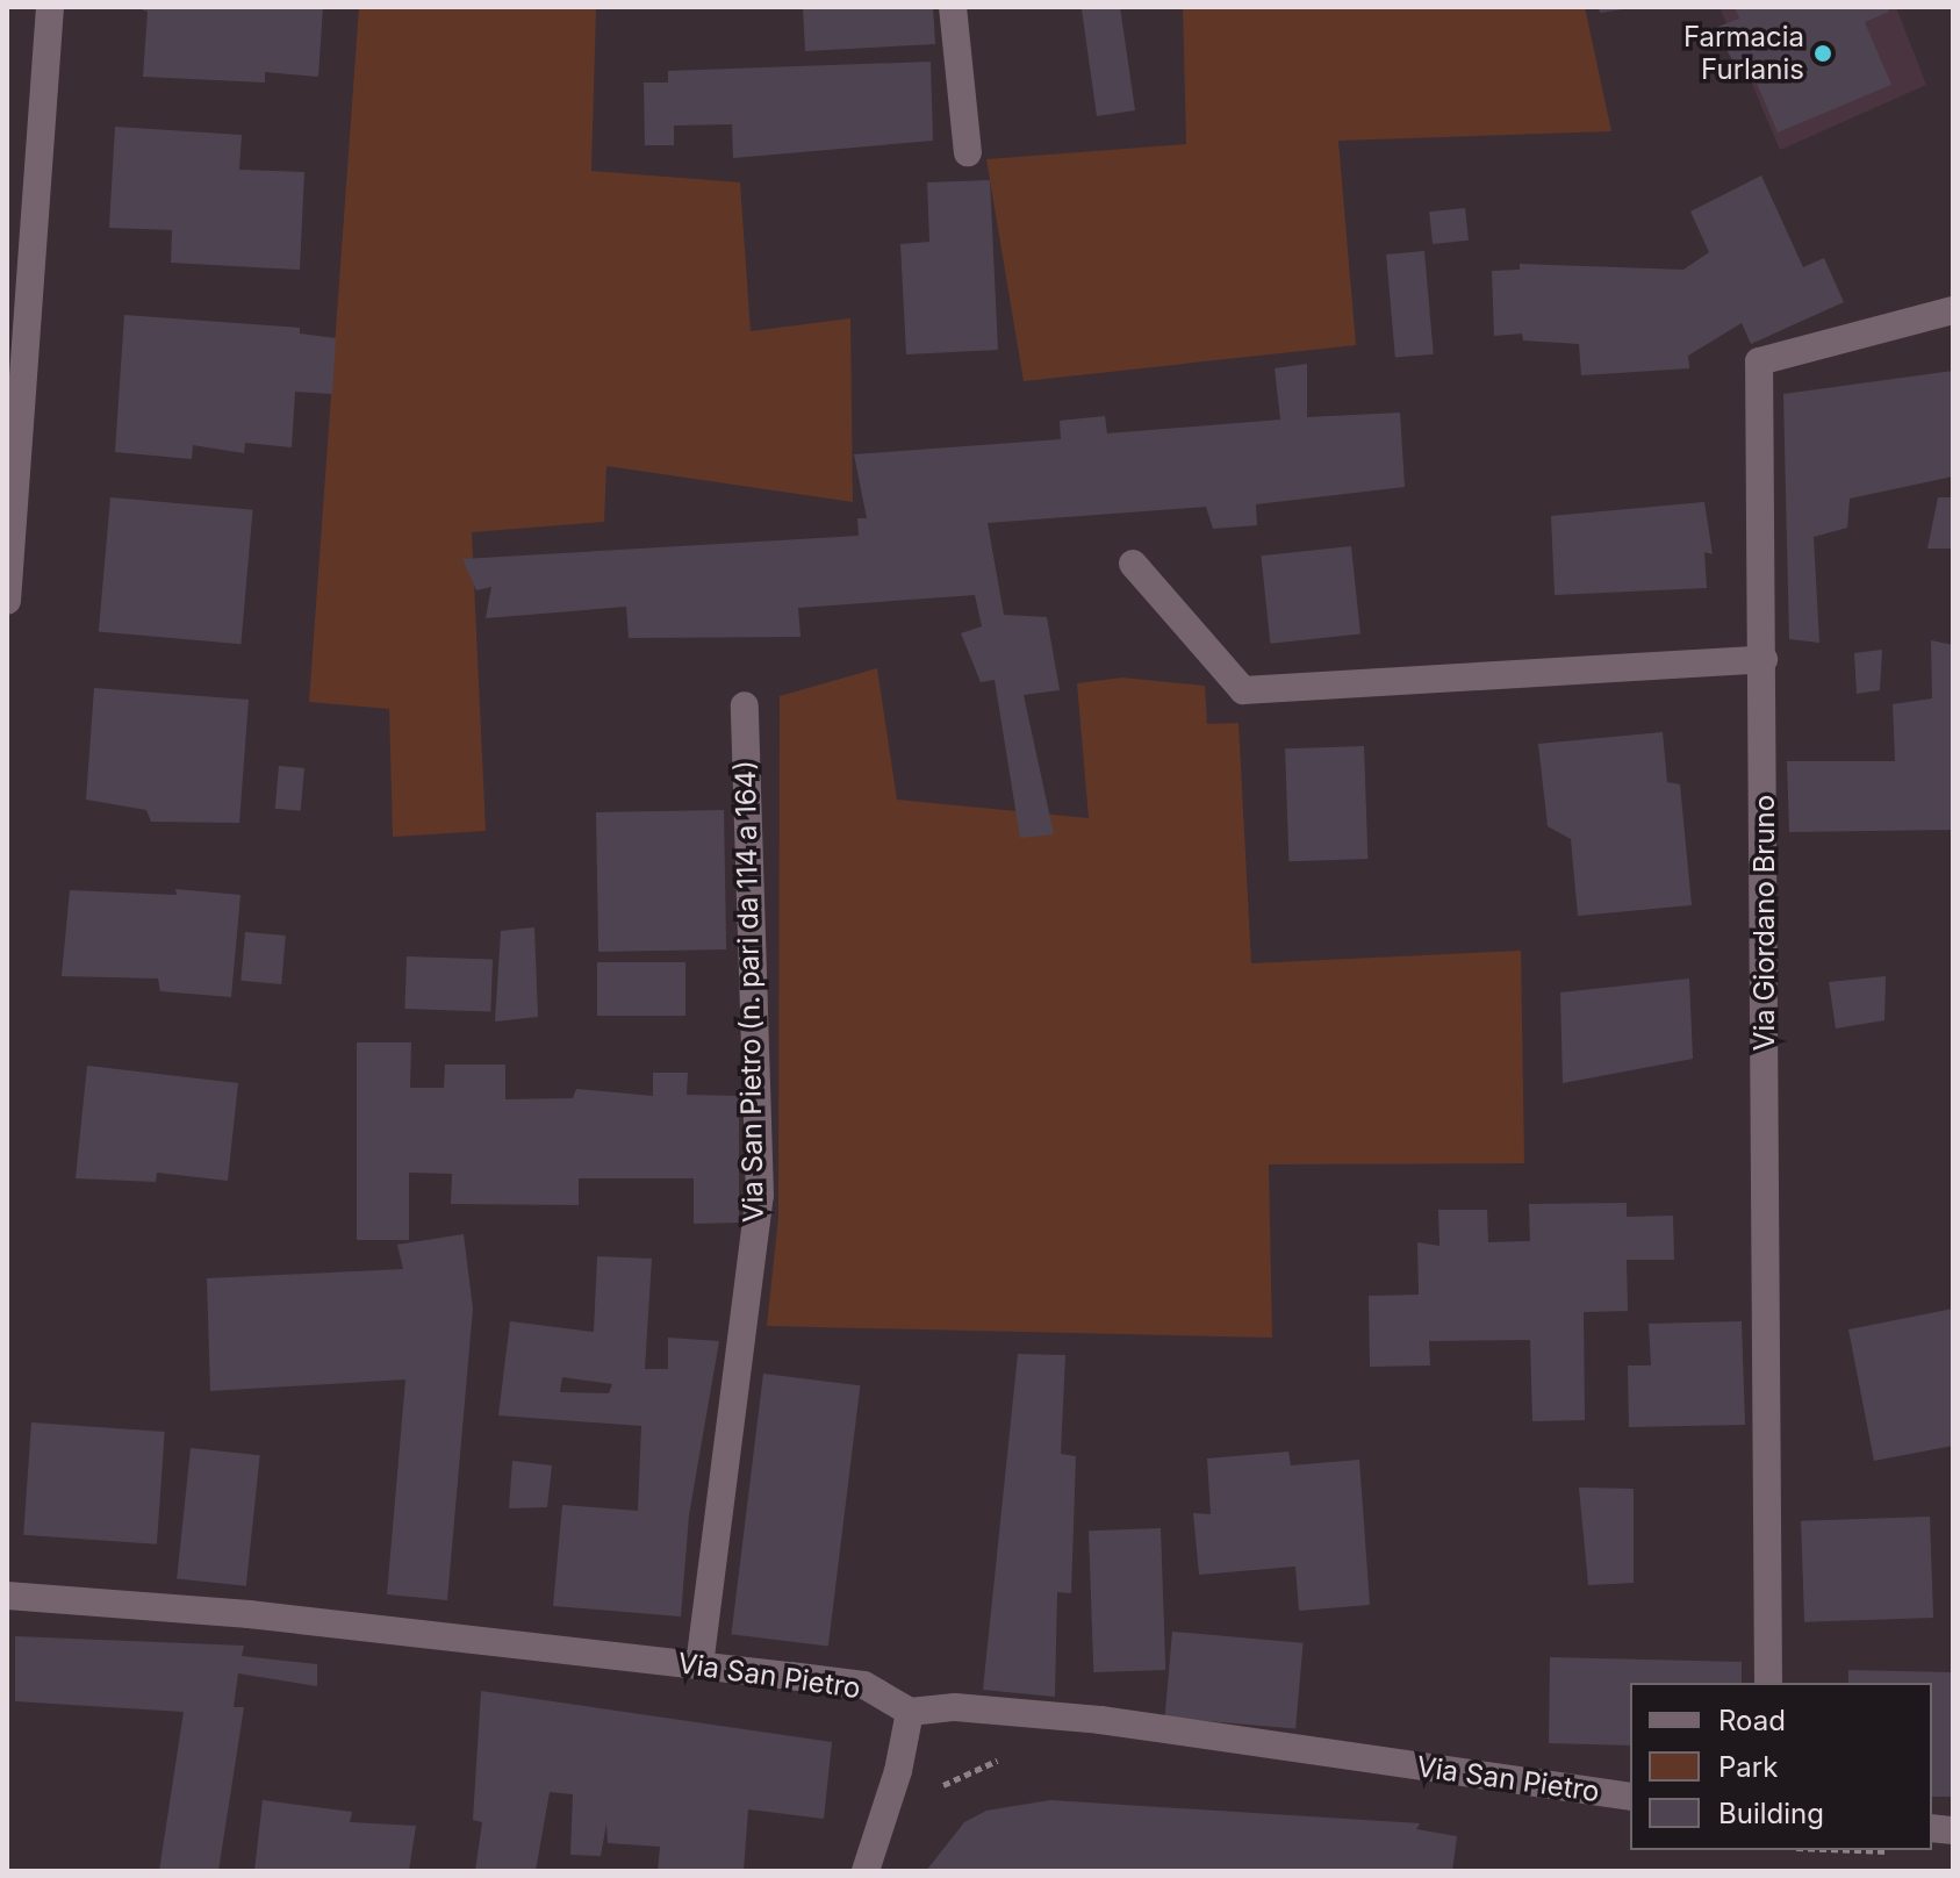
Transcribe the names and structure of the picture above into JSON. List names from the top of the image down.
{
  "streets": {
    "street": ["Via Giordano Bruno", "Via San Pietro (n. pari da 114 a 164)", "Via San Pietro"]
  },
  "crossings": [
    ["Via San Pietro (n. pari da 114 a 164)", "Via San Pietro"]
  ],
  "places": ["Farmacia Furlanis"],
  "legend": ["Road", "Park", "Building"]
}
